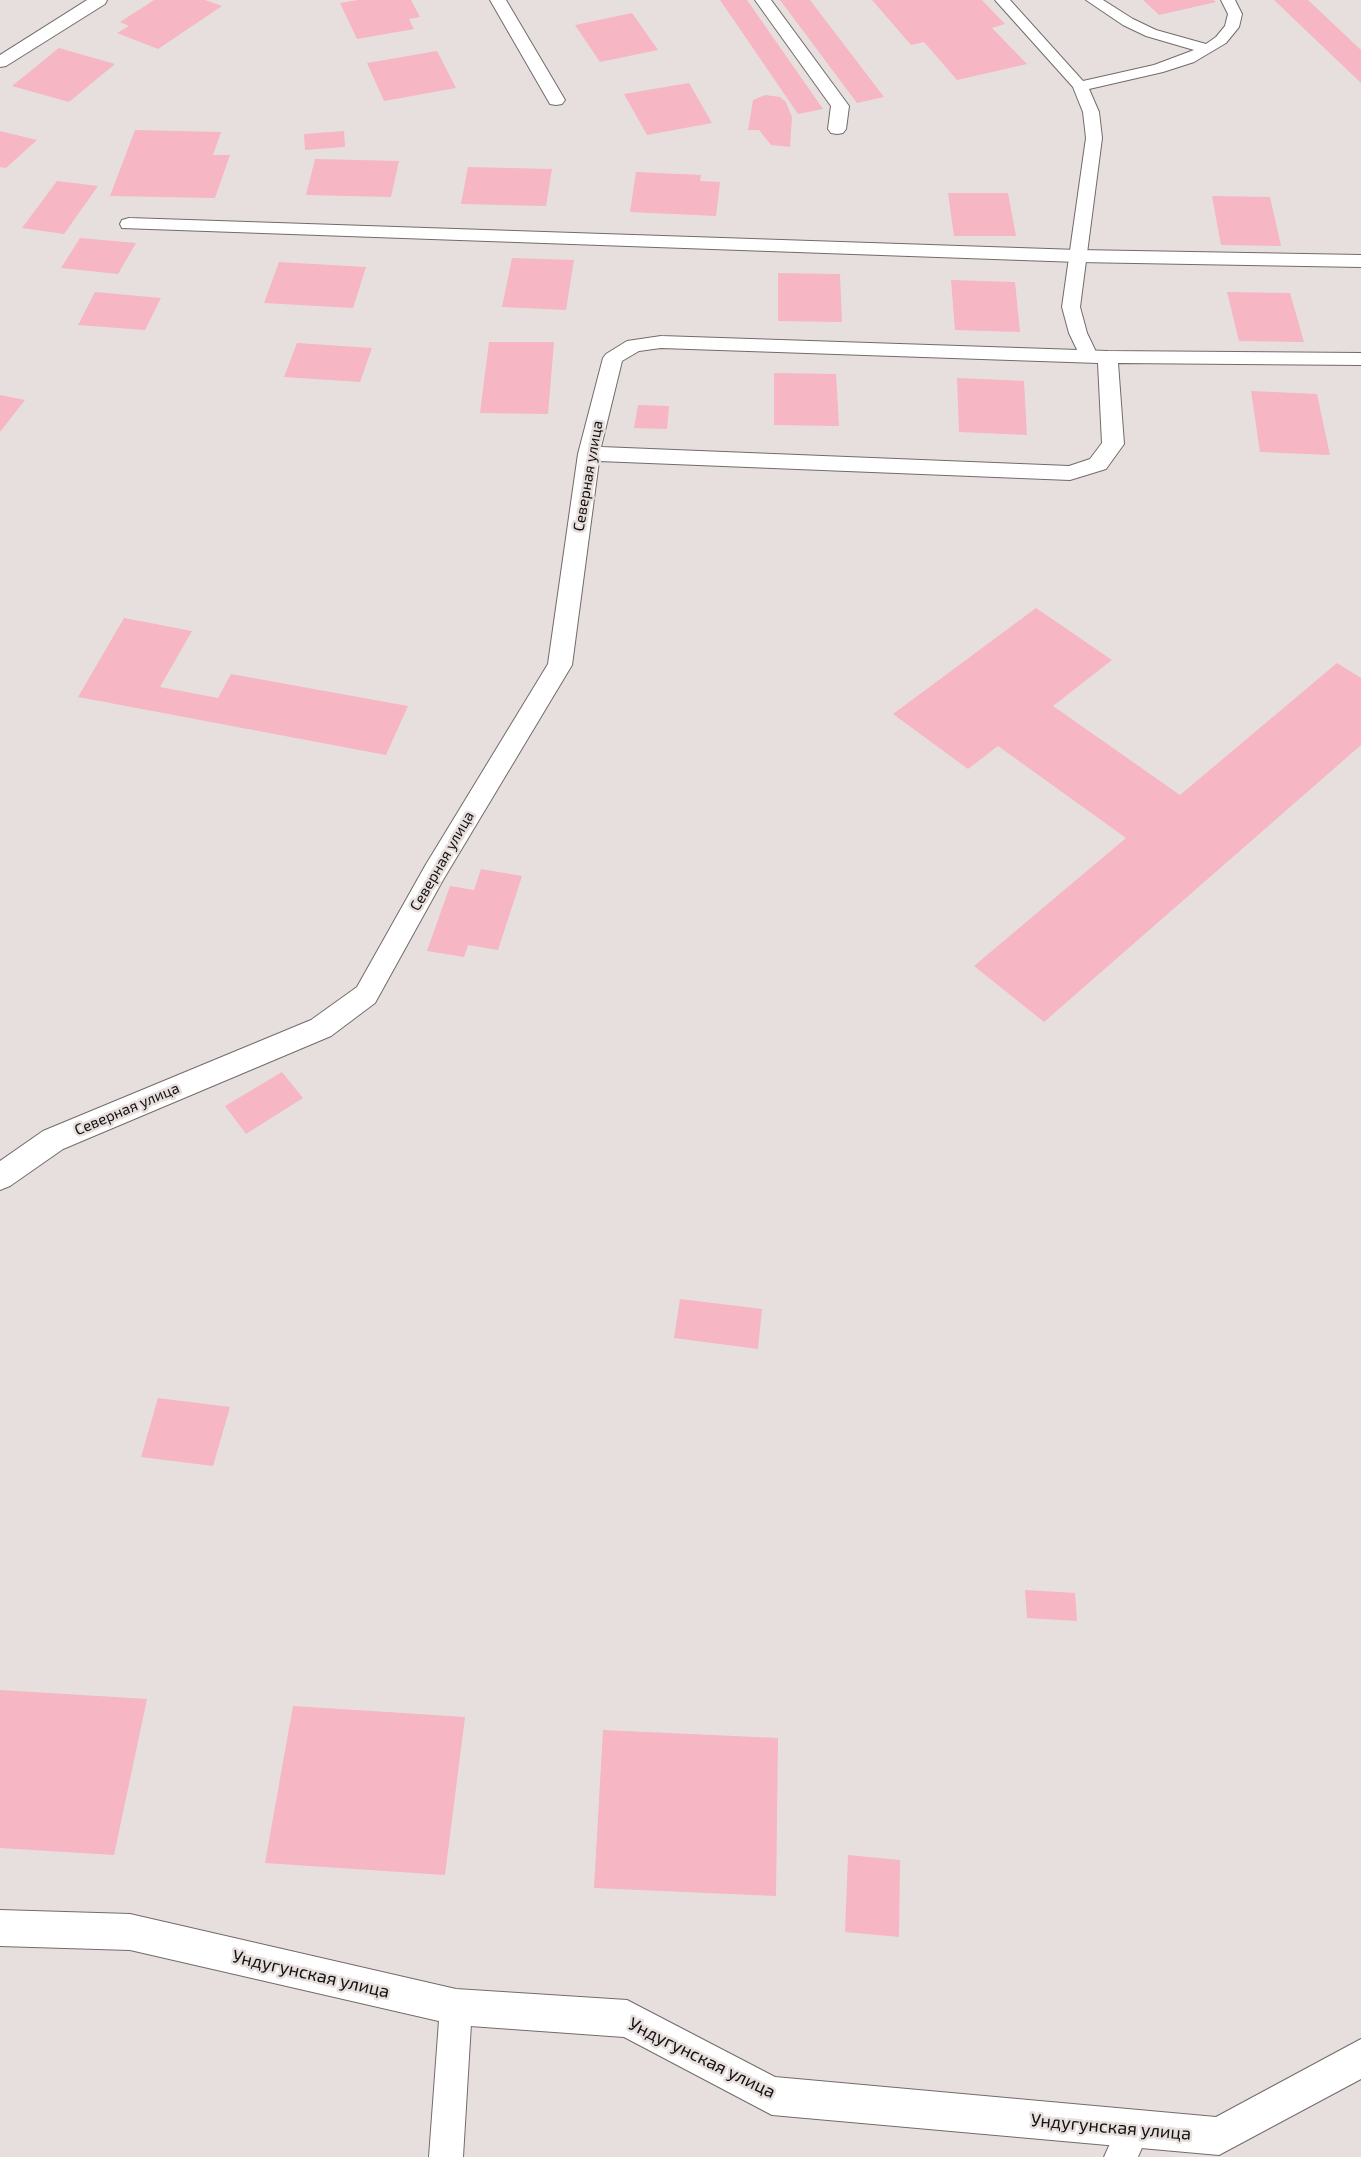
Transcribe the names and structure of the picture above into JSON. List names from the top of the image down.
{
  "streets": {
    "street": ["Северная улица", "Ундугунская улица"]
  }
}
